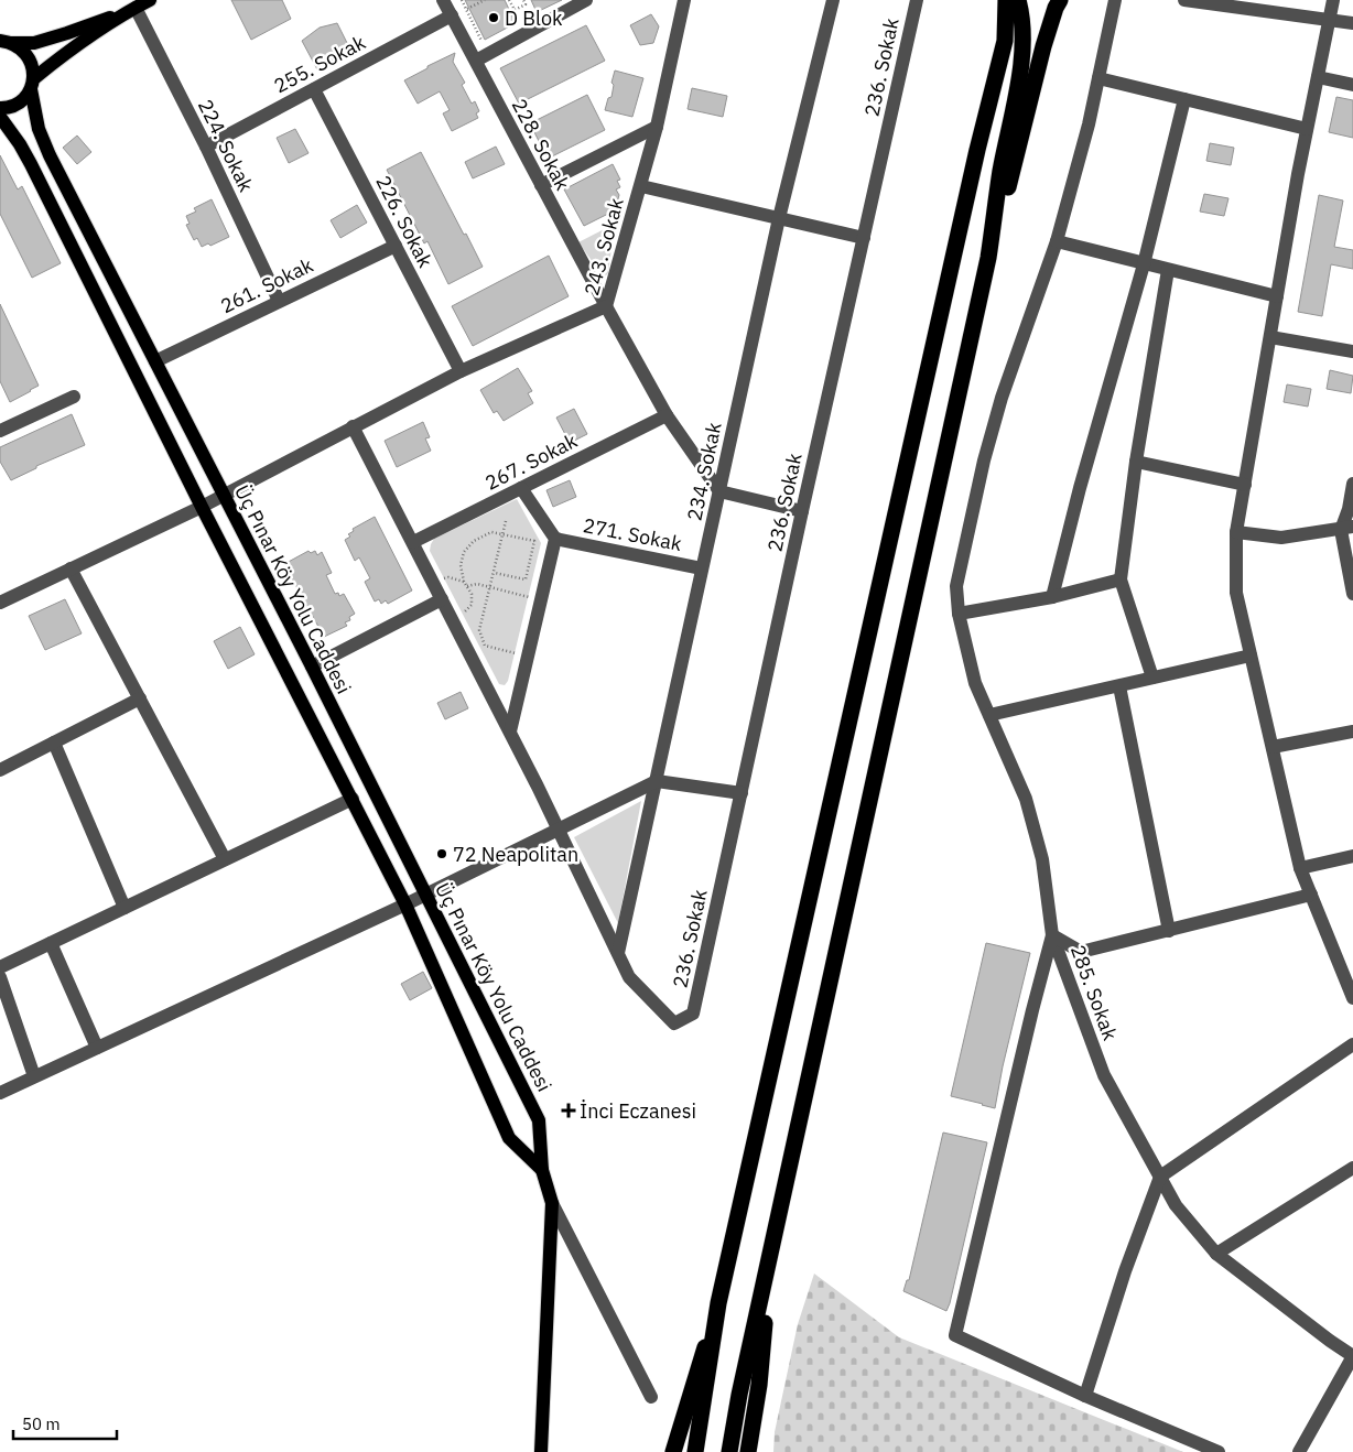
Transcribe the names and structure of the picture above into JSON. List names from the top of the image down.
{
  "streets": {
    "main road": ["Üç Pınar Köy Yolu Caddesi"],
    "street": [
      "255. Sokak",
      "236. Sokak",
      "228. Sokak",
      "224. Sokak",
      "226. Sokak",
      "243. Sokak",
      "261. Sokak",
      "267. Sokak",
      "234. Sokak",
      "271. Sokak",
      "285. Sokak"
    ]
  },
  "crossings": [
    ["255. Sokak", "228. Sokak"],
    ["255. Sokak", "224. Sokak"],
    ["255. Sokak", "226. Sokak"],
    ["236. Sokak", "234. Sokak"],
    ["228. Sokak", "243. Sokak"],
    ["224. Sokak", "261. Sokak"],
    ["226. Sokak", "261. Sokak"],
    ["243. Sokak", "267. Sokak"],
    ["243. Sokak", "234. Sokak"],
    ["261. Sokak", "Üç Pınar Köy Yolu Caddesi"],
    ["234. Sokak", "271. Sokak"]
  ],
  "places": {
    "other": ["D Blok", "72 Neapolitan"],
    "health": ["İnci Eczanesi"]
  },
  "scale_bar": "50 m"
}
